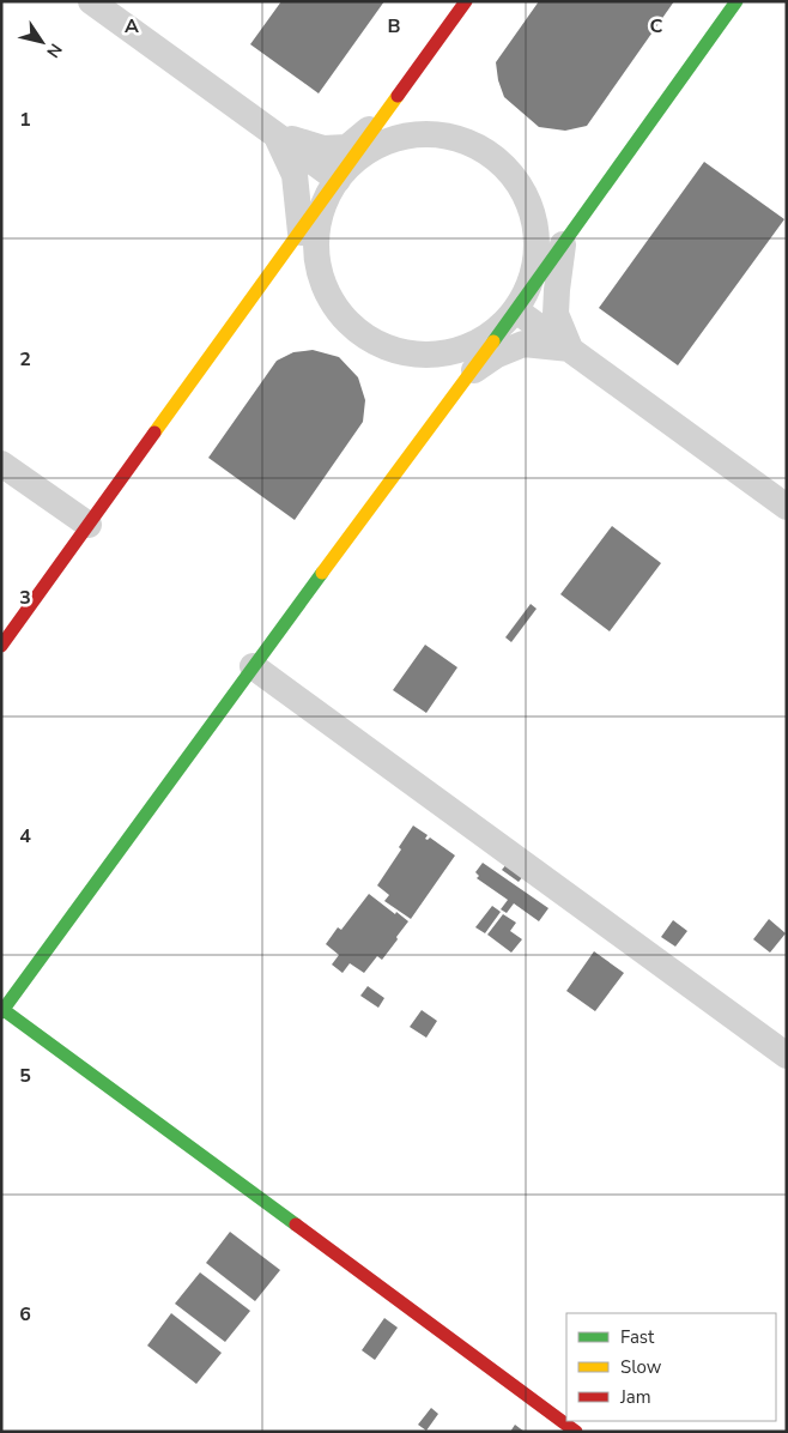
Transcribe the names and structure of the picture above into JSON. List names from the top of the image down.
{
  "legend": ["Fast", "Slow", "Jam"],
  "north": "bottom right",
  "grid": {
    "columns": ["A", "B", "C"],
    "rows": [
      "1",
      "2",
      "3",
      "4",
      "5",
      "6"
    ]
  }
}
